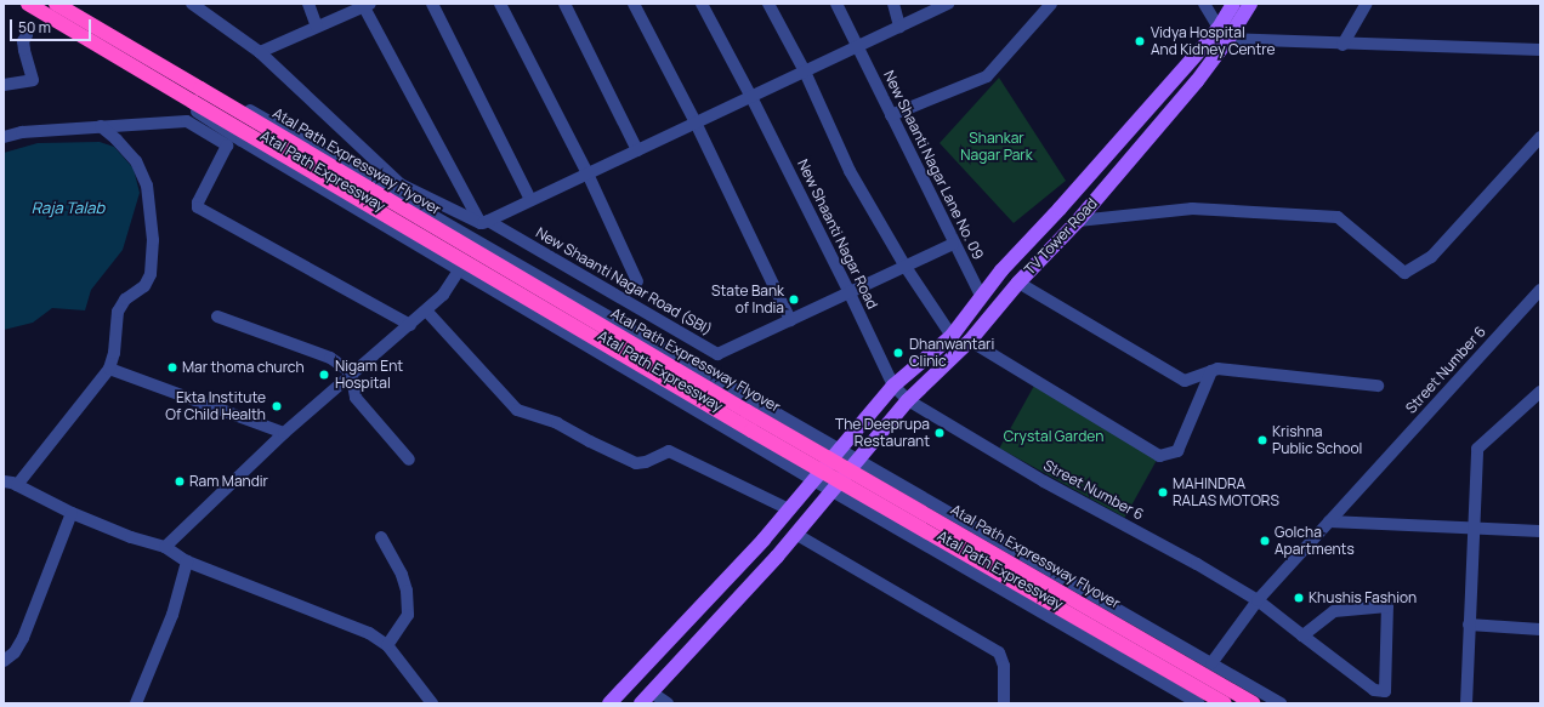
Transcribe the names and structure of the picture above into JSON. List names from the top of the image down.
{
  "streets": {
    "highway": ["Atal Path Expressway Flyover"],
    "main road": ["TV Tower Road"],
    "street": [
      "New Shaanti Nagar Lane No. 09",
      "Atal Path Expressway",
      "New Shaanti Nagar Road",
      "New Shaanti Nagar Road (SBI)",
      "Street Number 6"
    ]
  },
  "crossings": [
    ["Atal Path Expressway Flyover", "Atal Path Expressway"],
    ["New Shaanti Nagar Lane No. 09", "TV Tower Road"],
    ["New Shaanti Nagar Lane No. 09", "New Shaanti Nagar Road (SBI)"],
    ["Atal Path Expressway", "TV Tower Road"],
    ["New Shaanti Nagar Road", "TV Tower Road"],
    ["New Shaanti Nagar Road", "New Shaanti Nagar Road (SBI)"],
    ["New Shaanti Nagar Road", "Street Number 6"],
    ["TV Tower Road", "Street Number 6"]
  ],
  "water": ["Raja Talab"],
  "parks": ["Shankar Nagar Park", "Crystal Garden"],
  "places": [
    "Vidya Hospital And Kidney Centre",
    "State Bank of India",
    "Dhanwantari Clinic",
    "Mar thoma church",
    "Nigam Ent Hospital",
    "Ekta Institute Of Child Health",
    "The Deeprupa Restaurant",
    "Krishna Public School",
    "Ram Mandir",
    "MAHINDRA RALAS MOTORS",
    "Golcha Apartments",
    "Khushis Fashion"
  ],
  "scale_bar": "50 m"
}
